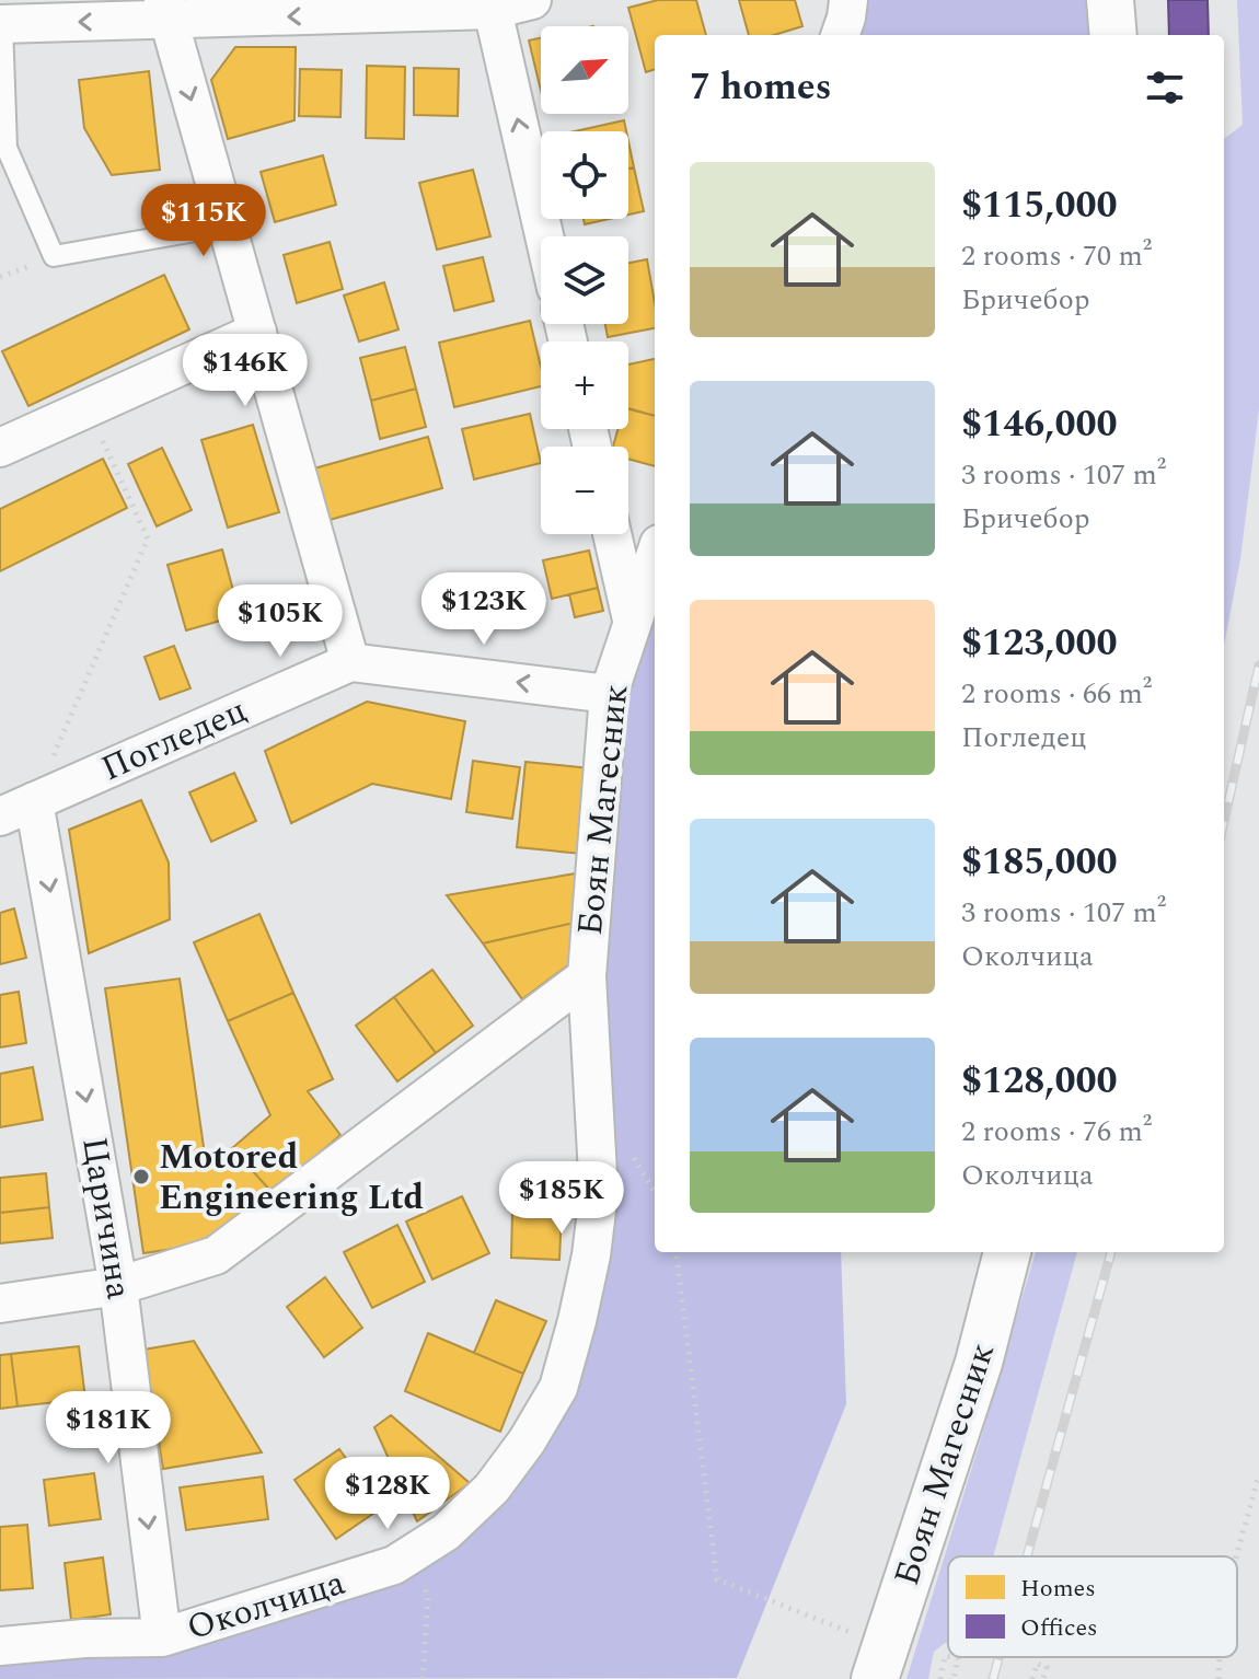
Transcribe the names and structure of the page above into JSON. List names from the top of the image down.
{
  "streets": {
    "street": [
      "Погледец",
      "Боян Магесник",
      "Царичина",
      "Околчица"
    ]
  },
  "crossings": [
    ["Погледец", "Царичина"],
    ["Боян Магесник", "Околчица"],
    ["Царичина", "Околчица"]
  ],
  "one_way": ["Царичина"],
  "places": ["Motored Engineering Ltd"],
  "legend": ["Homes", "Offices"],
  "north": "top right",
  "page": {
    "map_buttons": ["+", "−"],
    "heading": "7 homes",
    "list": [
      {
        "name": "$115,000",
        "note": "2 rooms · 70 m² · Бричебор"
      },
      {
        "name": "$146,000",
        "note": "3 rooms · 107 m² · Бричебор"
      },
      {
        "name": "$123,000",
        "note": "2 rooms · 66 m² · Погледец"
      },
      {
        "name": "$185,000",
        "note": "3 rooms · 107 m² · Околчица"
      },
      {
        "name": "$128,000",
        "note": "2 rooms · 76 m² · Околчица"
      }
    ],
    "price": [
      "$115K",
      "$146K",
      "$123K",
      "$105K",
      "$185K",
      "$181K",
      "$128K"
    ]
  }
}
